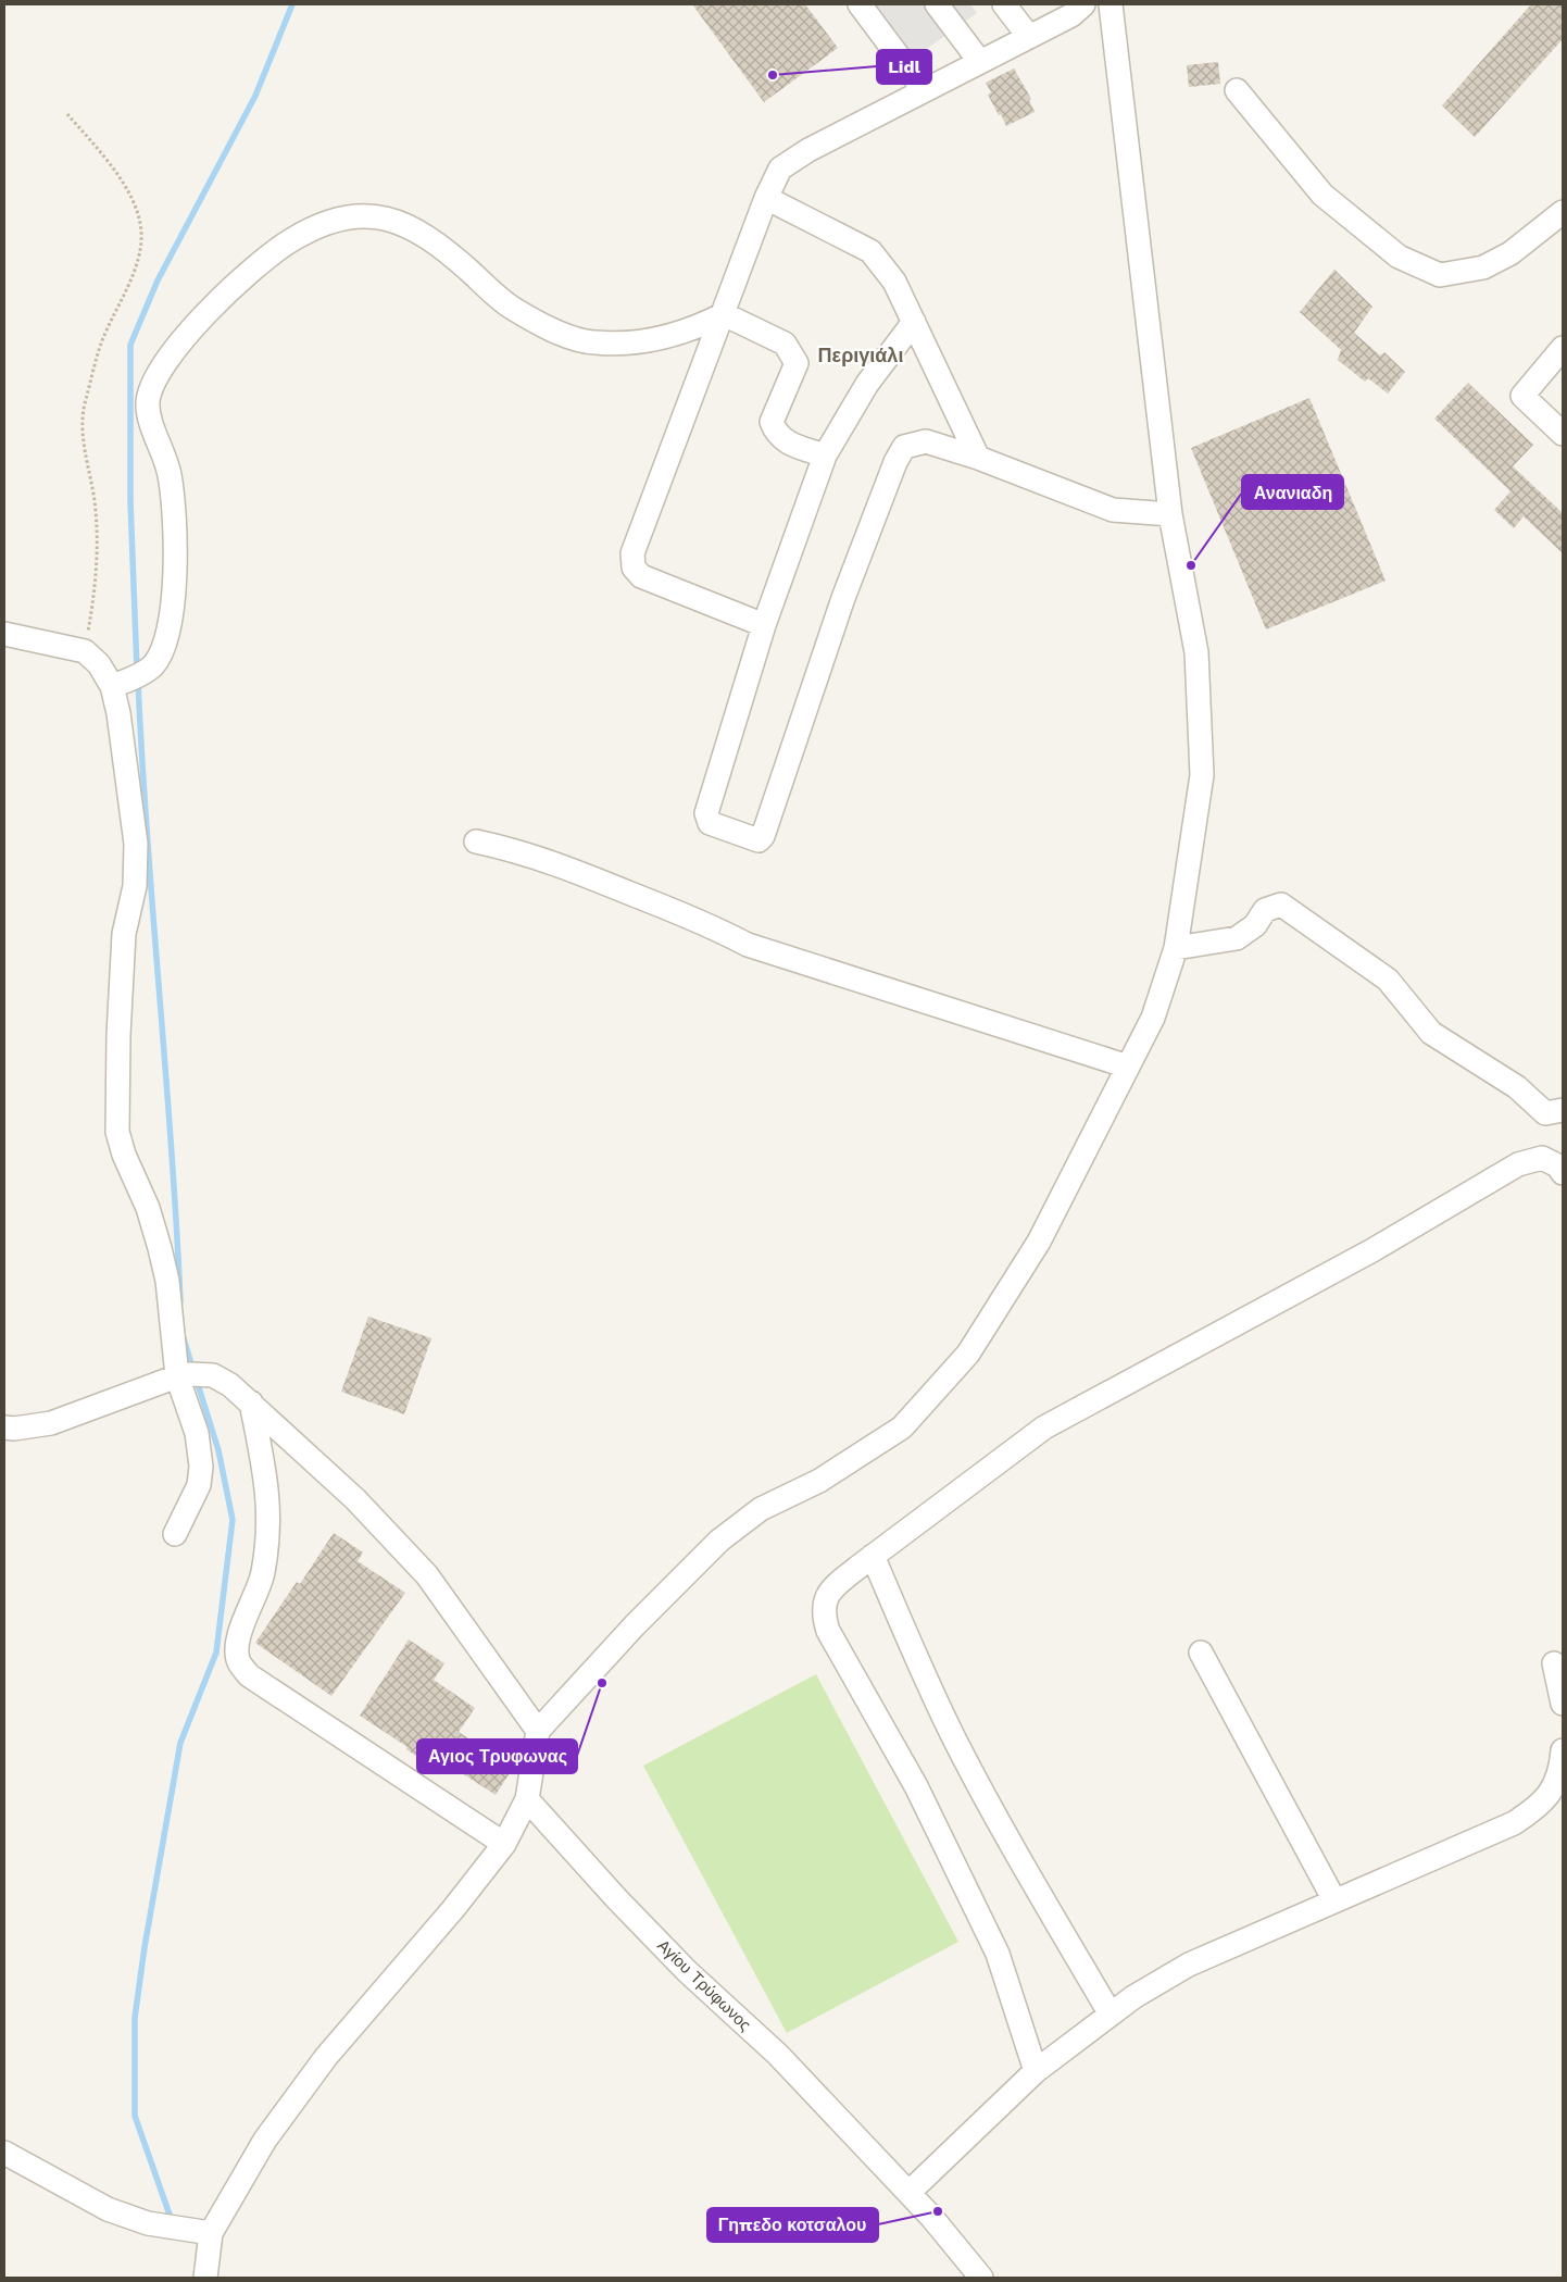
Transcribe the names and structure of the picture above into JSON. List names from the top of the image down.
{
  "streets": {
    "street": ["Αγίου Τρύφωνος"]
  },
  "districts": ["Περιγιάλι"],
  "places": [
    "Lidl",
    "Ανανιαδη",
    "Αγιος Τρυφωνας",
    "Γηπεδο κοτσαλου"
  ]
}
